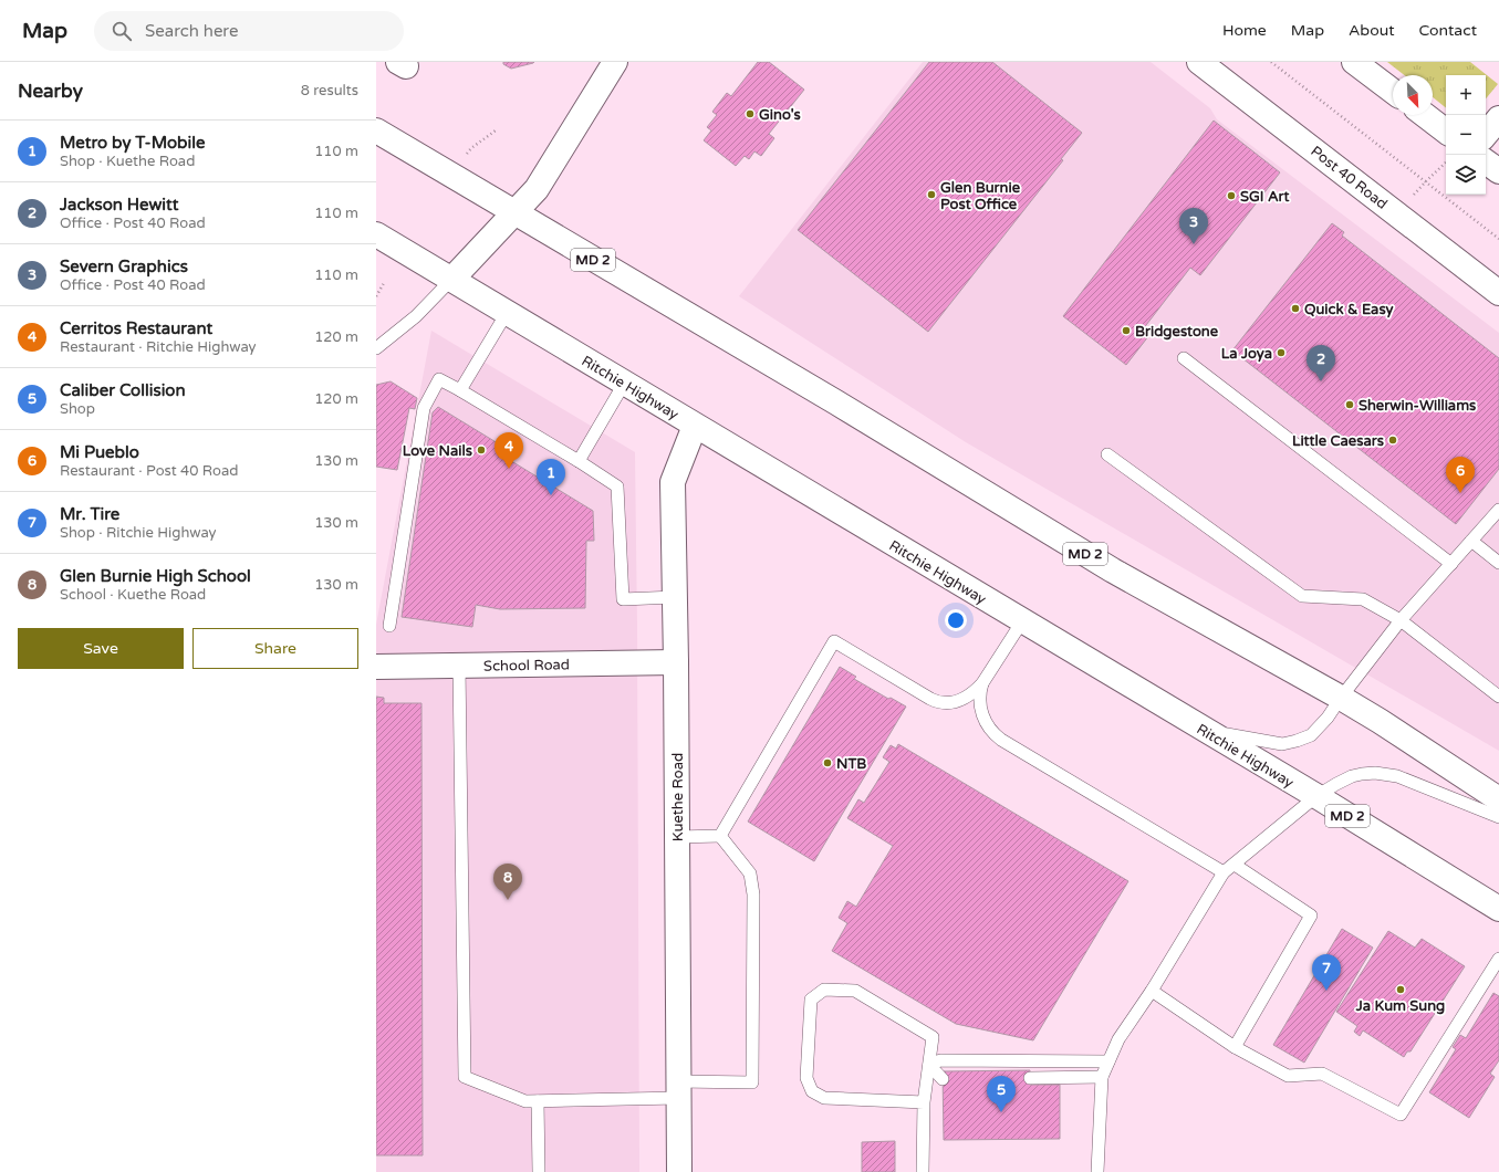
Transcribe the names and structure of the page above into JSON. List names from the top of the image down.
{
  "streets": {
    "main road": [
      "Post 40 Road",
      "MD 2",
      "Ritchie Highway",
      "School Road",
      "Kuethe Road"
    ]
  },
  "crossings": [
    ["Ritchie Highway", "Kuethe Road"],
    ["School Road", "Kuethe Road"]
  ],
  "places": [
    "Gino's",
    "Glen Burnie Post Office",
    "SGI Art",
    "Quick & Easy",
    "Bridgestone",
    "La Joya",
    "Sherwin-Williams",
    "Little Caesars",
    "Love Nails",
    "NTB",
    "Ja Kum Sung"
  ],
  "north": "bottom right",
  "page": {
    "header": "Map",
    "search": "Search here",
    "nav": [
      "Home",
      "Map",
      "About",
      "Contact"
    ],
    "heading": ["Nearby", "8 results"],
    "map_buttons": ["+", "−"],
    "list": [
      {
        "mark": "1",
        "name": "Metro by T-Mobile",
        "note": "Shop · Kuethe Road",
        "value": "110 m"
      },
      {
        "mark": "2",
        "name": "Jackson Hewitt",
        "note": "Office · Post 40 Road",
        "value": "110 m"
      },
      {
        "mark": "3",
        "name": "Severn Graphics",
        "note": "Office · Post 40 Road",
        "value": "110 m"
      },
      {
        "mark": "4",
        "name": "Cerritos Restaurant",
        "note": "Restaurant · Ritchie Highway",
        "value": "120 m"
      },
      {
        "mark": "5",
        "name": "Caliber Collision",
        "note": "Shop",
        "value": "120 m"
      },
      {
        "mark": "6",
        "name": "Mi Pueblo",
        "note": "Restaurant · Post 40 Road",
        "value": "130 m"
      },
      {
        "mark": "7",
        "name": "Mr. Tire",
        "note": "Shop · Ritchie Highway",
        "value": "130 m"
      },
      {
        "mark": "8",
        "name": "Glen Burnie High School",
        "note": "School · Kuethe Road",
        "value": "130 m"
      }
    ],
    "pins": [
      "3",
      "2",
      "4",
      "6",
      "1",
      "8",
      "7",
      "5"
    ],
    "buttons": ["Save", "Share"]
  }
}
